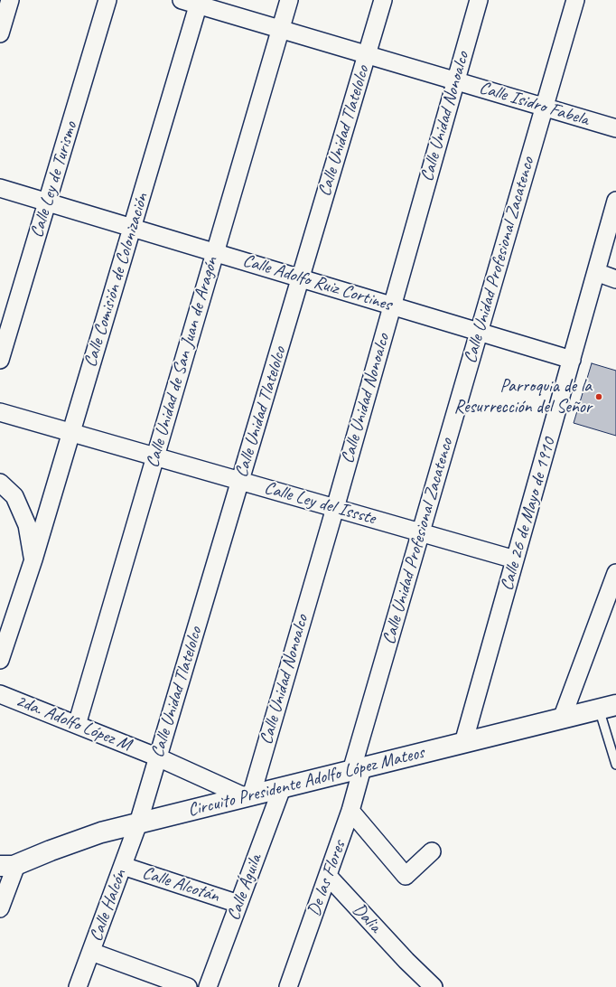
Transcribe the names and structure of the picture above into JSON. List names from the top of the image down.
{
  "streets": {
    "street": [
      "Calle Isidro Fabela",
      "Calle Unidad Nonoalco",
      "Calle Unidad Tlatelolco",
      "Calle Ley de Turismo",
      "Calle Unidad Profesional Zacatenco",
      "Calle Comisión de Colonización",
      "Calle Adolfo Ruiz Cortines",
      "Calle Unidad de San Juan de Aragón",
      "Calle Ley del Issste",
      "Calle 26 de Mayo de 1910",
      "2da. Adolfo López M",
      "Circuito Presidente Adolfo López Mateos",
      "De las Flores",
      "Calle Alcotán",
      "Calle Águila",
      "Calle Halcón",
      "Dalia"
    ]
  },
  "crossings": [
    ["Calle Isidro Fabela", "Calle Unidad Nonoalco"],
    ["Calle Isidro Fabela", "Calle Unidad Tlatelolco"],
    ["Calle Isidro Fabela", "Calle Unidad Profesional Zacatenco"],
    ["Calle Isidro Fabela", "Calle Comisión de Colonización"],
    ["Calle Isidro Fabela", "Calle Unidad de San Juan de Aragón"],
    ["Calle Unidad Nonoalco", "Calle Adolfo Ruiz Cortines"],
    ["Calle Unidad Nonoalco", "Calle Ley del Issste"],
    ["Calle Unidad Nonoalco", "2da. Adolfo López M"],
    ["Calle Unidad Nonoalco", "Circuito Presidente Adolfo López Mateos"],
    ["Calle Unidad Tlatelolco", "Calle Adolfo Ruiz Cortines"],
    ["Calle Unidad Tlatelolco", "Calle Ley del Issste"],
    ["Calle Unidad Tlatelolco", "2da. Adolfo López M"],
    ["Calle Unidad Tlatelolco", "Circuito Presidente Adolfo López Mateos"],
    ["Calle Unidad Tlatelolco", "Calle Halcón"],
    ["Calle Ley de Turismo", "Calle Adolfo Ruiz Cortines"],
    ["Calle Unidad Profesional Zacatenco", "Calle Adolfo Ruiz Cortines"],
    ["Calle Unidad Profesional Zacatenco", "Calle Ley del Issste"],
    ["Calle Unidad Profesional Zacatenco", "Circuito Presidente Adolfo López Mateos"],
    ["Calle Unidad Profesional Zacatenco", "De las Flores"],
    ["Calle Comisión de Colonización", "Calle Adolfo Ruiz Cortines"],
    ["Calle Comisión de Colonización", "Calle Ley del Issste"],
    ["Calle Adolfo Ruiz Cortines", "Calle Unidad de San Juan de Aragón"],
    ["Calle Adolfo Ruiz Cortines", "Calle 26 de Mayo de 1910"],
    ["Calle Unidad de San Juan de Aragón", "Calle Ley del Issste"],
    ["Calle Unidad de San Juan de Aragón", "2da. Adolfo López M"],
    ["Calle Ley del Issste", "Calle 26 de Mayo de 1910"],
    ["Calle 26 de Mayo de 1910", "Circuito Presidente Adolfo López Mateos"],
    ["2da. Adolfo López M", "Circuito Presidente Adolfo López Mateos"],
    ["Circuito Presidente Adolfo López Mateos", "De las Flores"],
    ["Circuito Presidente Adolfo López Mateos", "Calle Águila"],
    ["Circuito Presidente Adolfo López Mateos", "Calle Halcón"],
    ["De las Flores", "Dalia"],
    ["Calle Alcotán", "Calle Águila"],
    ["Calle Alcotán", "Calle Halcón"]
  ],
  "places": ["Parroquia de la Resurrección del Señor"]
}
